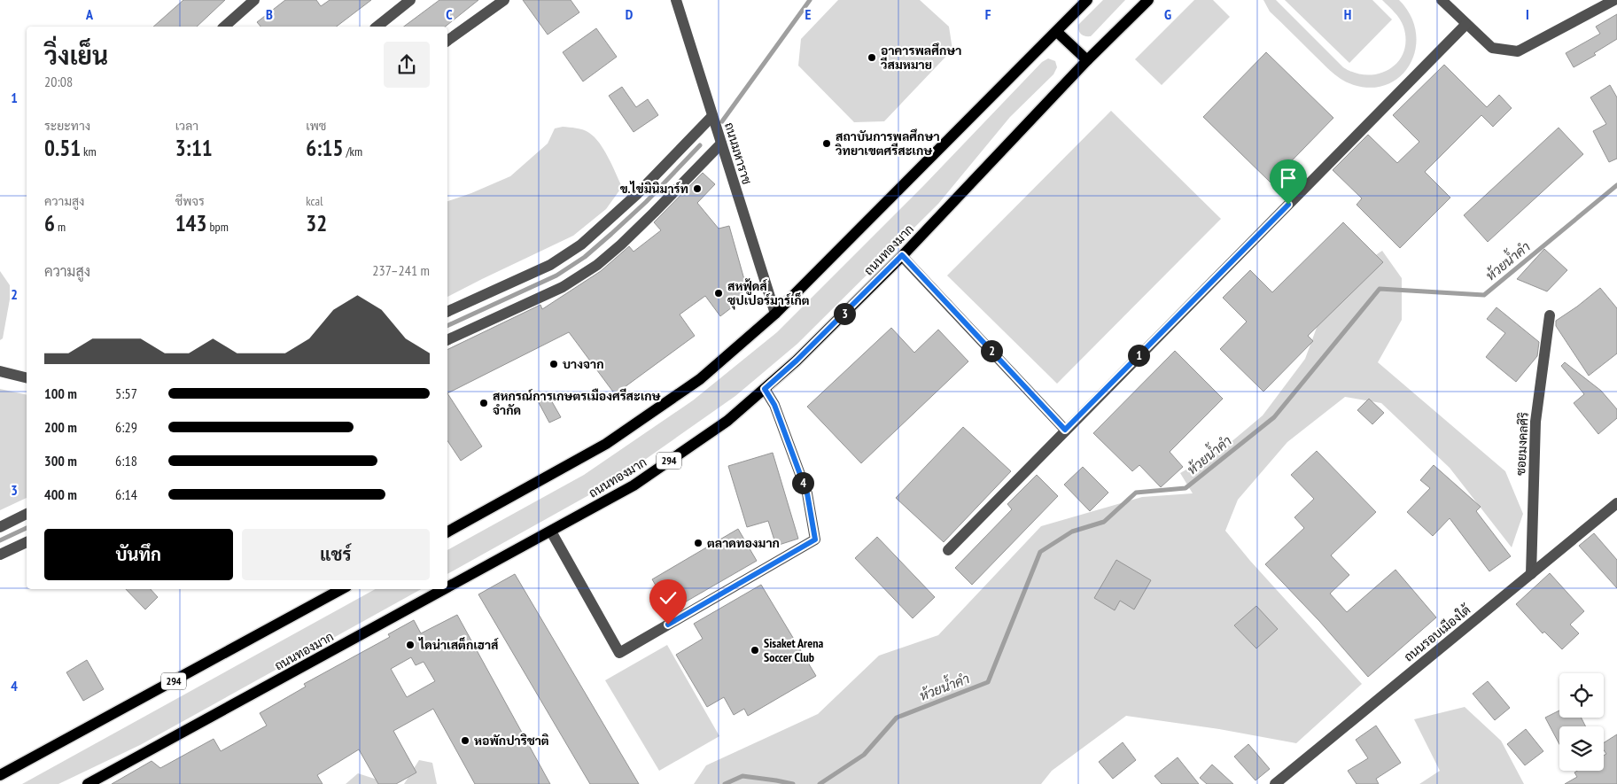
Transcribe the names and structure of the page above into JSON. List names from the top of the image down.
{
  "streets": {
    "main road": ["ถนนทองมาก", "294"],
    "street": ["ถนนมหาราช", "ซอยมงคลศิริ", "ถนนรอบเมืองใต้"]
  },
  "crossings": [
    ["ซอยมงคลศิริ", "ถนนรอบเมืองใต้"]
  ],
  "water": ["ห้วยน้ำคำ"],
  "places": [
    "อาคารพลศึกษา วีสมหมาย",
    "สถาบันการพลศึกษา วิทยาเขตศรีสะเกษ",
    "ข.ไข่มินิมาร์ท",
    "สหฟู้ดส์ ซุปเปอร์มาร์เก็ต",
    "บางจาก",
    "สหกรณ์การเกษตรเมืองศรีสะเกษ จำกัด",
    "ตลาดทองมาก",
    "ไดน่าเสต็กเฮาส์",
    "Sisaket Arena Soccer Club",
    "หอพักปาริชาติ"
  ],
  "page": {
    "heading": ["วิ่งเย็น", "20:08"],
    "stats": [
      ["ระยะทาง", "0.51 km"],
      ["เวลา", "3:11"],
      ["เพซ", "6:15 /km"],
      ["ความสูง", "6 m"],
      ["ชีพจร", "143 bpm"],
      ["kcal", "32"]
    ],
    "chart": ["ความสูง", "237–241 m"],
    "pins": [
      "3",
      "2",
      "1",
      "4"
    ],
    "list": [
      {
        "name": "100 m",
        "note": "5:57"
      },
      {
        "name": "200 m",
        "note": "6:29"
      },
      {
        "name": "300 m",
        "note": "6:18"
      },
      {
        "name": "400 m",
        "note": "6:14"
      }
    ],
    "buttons": ["บันทึก", "แชร์"]
  },
  "grid": {
    "columns": [
      "A",
      "B",
      "C",
      "D",
      "E",
      "F",
      "G",
      "H",
      "I"
    ],
    "rows": [
      "1",
      "2",
      "3",
      "4"
    ]
  }
}
